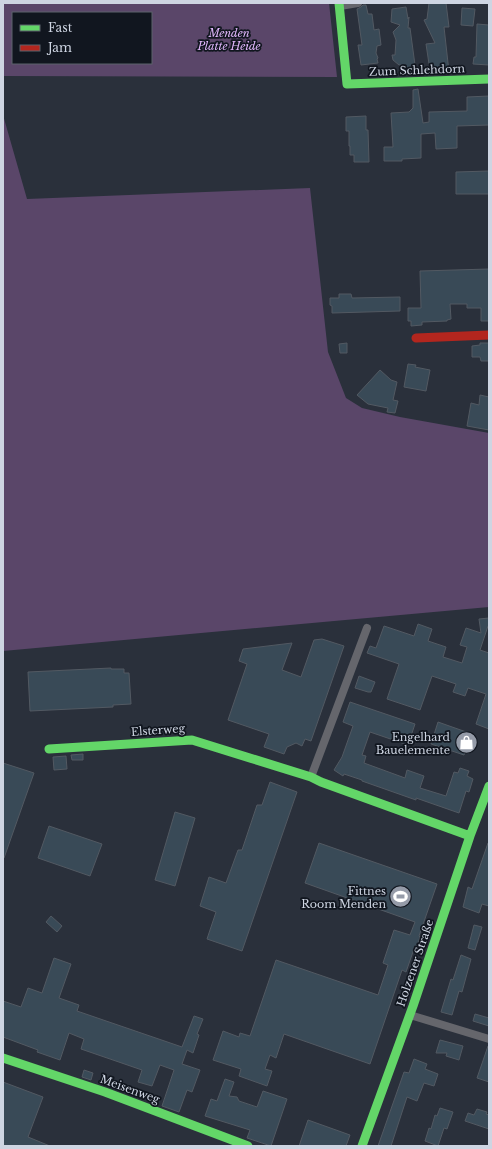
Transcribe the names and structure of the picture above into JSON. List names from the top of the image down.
{
  "streets": {
    "street": [
      "Zum Schlehdorn",
      "Elsterweg",
      "Holzener Straße",
      "Meisenweg"
    ]
  },
  "crossings": [
    ["Elsterweg", "Holzener Straße"]
  ],
  "parks": ["Menden Platte Heide"],
  "places": {
    "shop": ["Engelhard Bauelemente"],
    "sports": ["Fittnes Room Menden"]
  },
  "legend": ["Fast", "Jam"]
}
